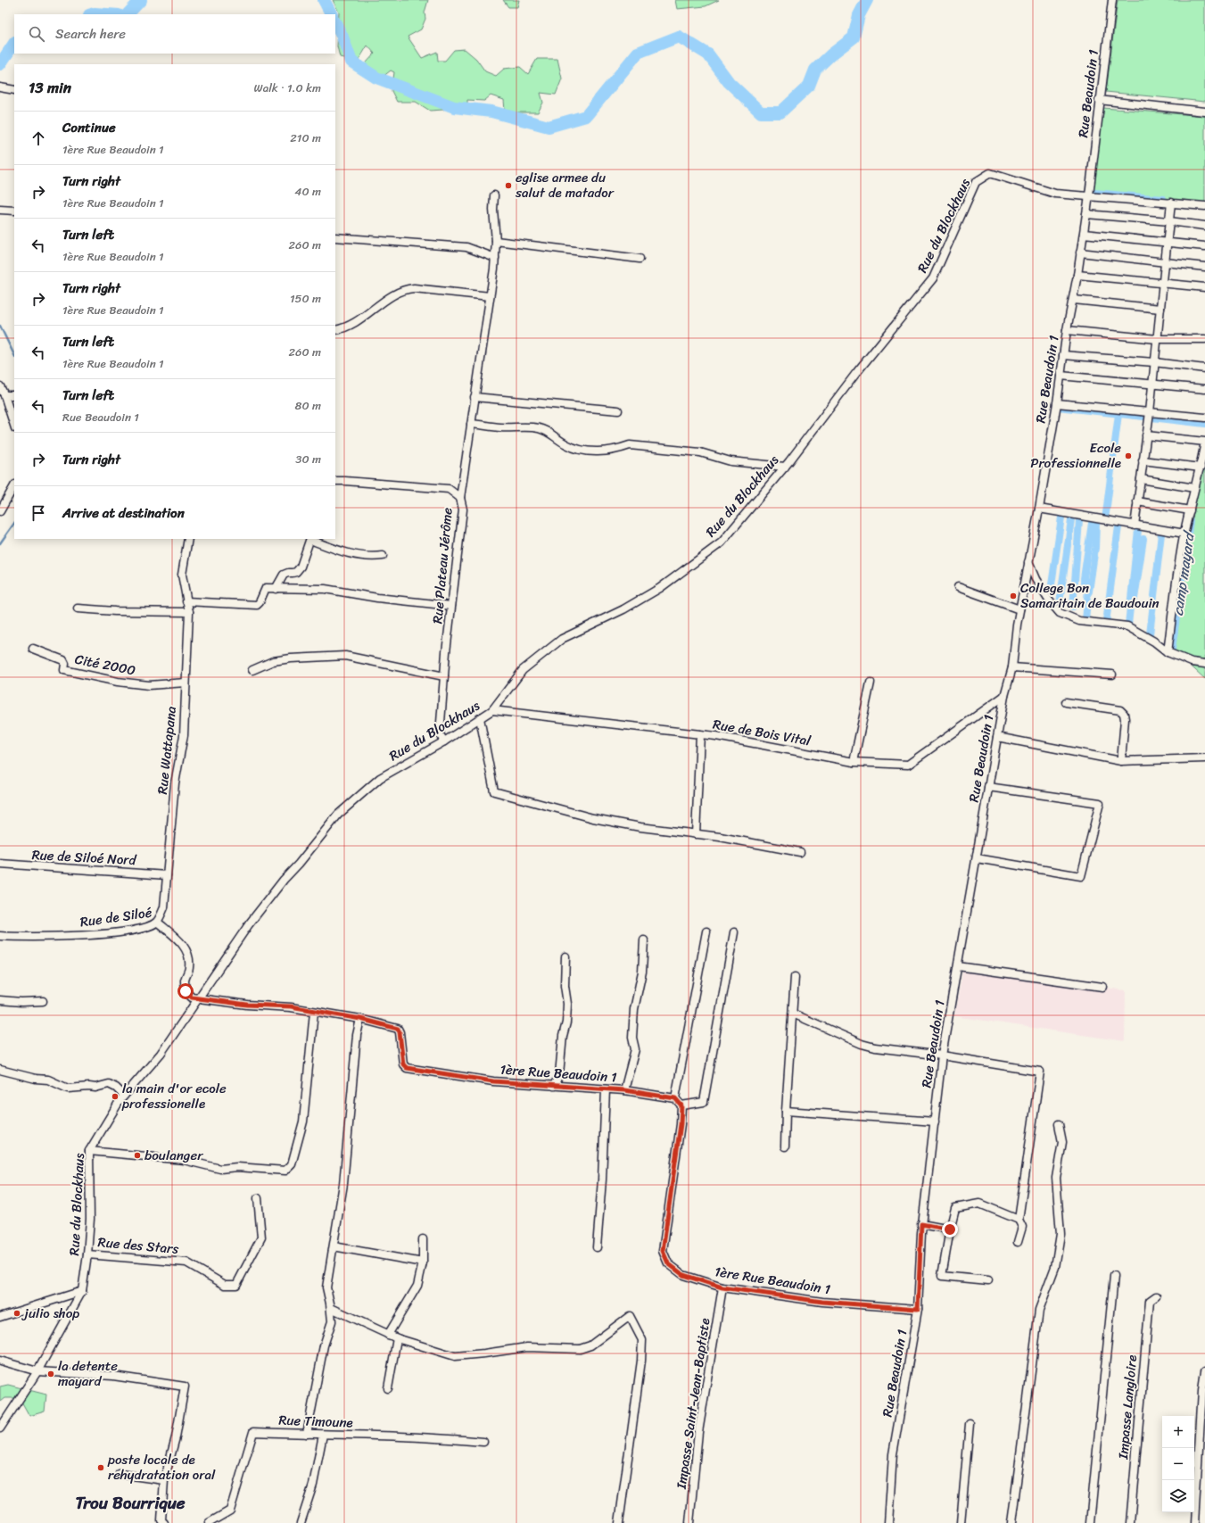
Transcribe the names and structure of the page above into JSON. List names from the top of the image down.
{
  "streets": {
    "street": [
      "Rue Beaudoin 1",
      "Rue du Blockhaus",
      "Rue Plateau Jérôme",
      "Cité 2000",
      "Rue de Bois Vital",
      "Rue Wattapana",
      "Rue de Siloé Nord",
      "Rue de Siloé",
      "1ère Rue Beaudoin 1",
      "Rue des Stars",
      "Impasse Saint-Jean-Baptiste",
      "Impasse Langloire",
      "Rue Timoune"
    ]
  },
  "crossings": [
    ["Rue Beaudoin 1", "Rue du Blockhaus"],
    ["Rue Beaudoin 1", "Rue de Bois Vital"],
    ["Rue Beaudoin 1", "1ère Rue Beaudoin 1"],
    ["Rue du Blockhaus", "Rue Plateau Jérôme"],
    ["Rue du Blockhaus", "Rue de Bois Vital"],
    ["Rue du Blockhaus", "Rue de Siloé"],
    ["Rue du Blockhaus", "1ère Rue Beaudoin 1"],
    ["Rue du Blockhaus", "Rue des Stars"],
    ["Cité 2000", "Rue Wattapana"],
    ["Rue Wattapana", "Rue de Siloé Nord"],
    ["Rue Wattapana", "Rue de Siloé"],
    ["Rue de Siloé", "1ère Rue Beaudoin 1"],
    ["1ère Rue Beaudoin 1", "Impasse Saint-Jean-Baptiste"]
  ],
  "districts": ["Trou Bourrique"],
  "water": ["camp mayard"],
  "places": [
    "eglise armee du salut de matador",
    "Ecole Professionnelle",
    "College Bon Samaritain de Baudouin",
    "la main d'or ecole professionelle",
    "boulanger",
    "julio shop",
    "la detente mayard",
    "poste locale de rehydratation oral"
  ],
  "page": {
    "search": "Search here",
    "heading": ["13 min", "Walk · 1.0 km"],
    "list": [
      ["Continue", "1ère Rue Beaudoin 1", "210 m"],
      ["Turn right", "1ère Rue Beaudoin 1", "40 m"],
      ["Turn left", "1ère Rue Beaudoin 1", "260 m"],
      ["Turn right", "1ère Rue Beaudoin 1", "150 m"],
      ["Turn left", "1ère Rue Beaudoin 1", "260 m"],
      ["Turn left", "Rue Beaudoin 1", "80 m"],
      ["Turn right", "30 m"],
      "Arrive at destination"
    ],
    "map_buttons": ["+", "−"]
  }
}
